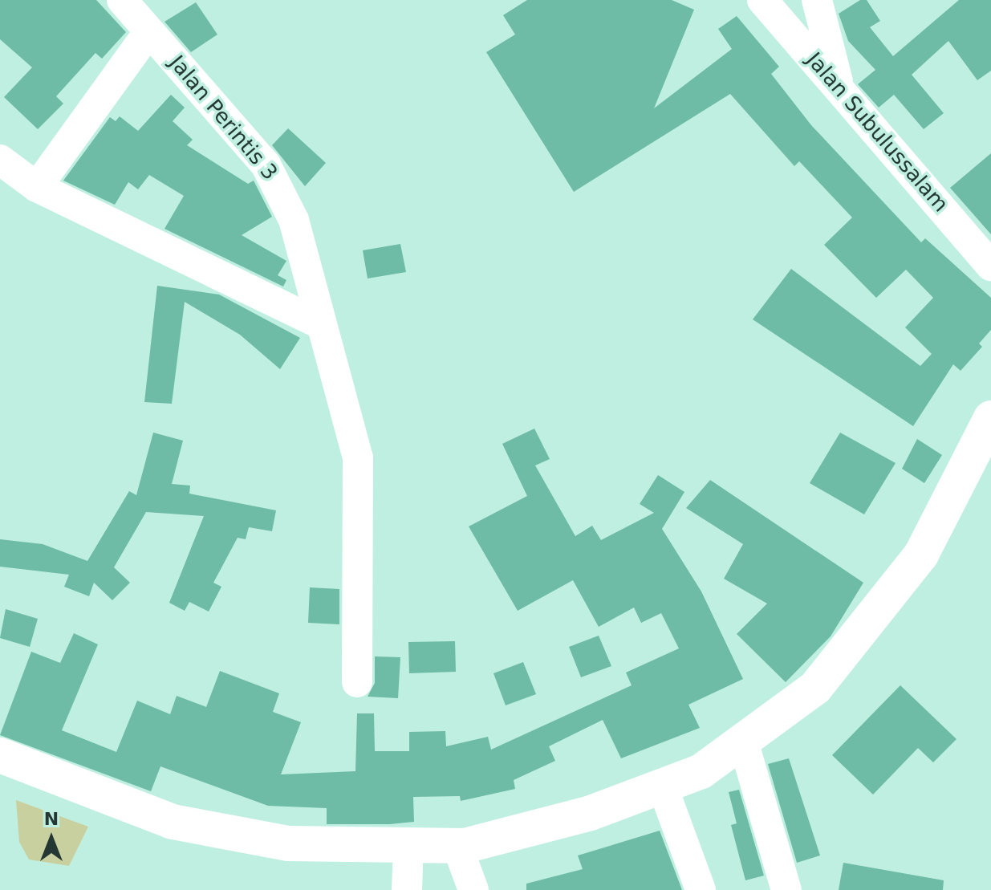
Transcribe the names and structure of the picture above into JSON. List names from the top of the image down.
{
  "streets": {
    "street": ["Jalan Perintis 3", "Jalan Subulussalam"]
  },
  "north": "top"
}
